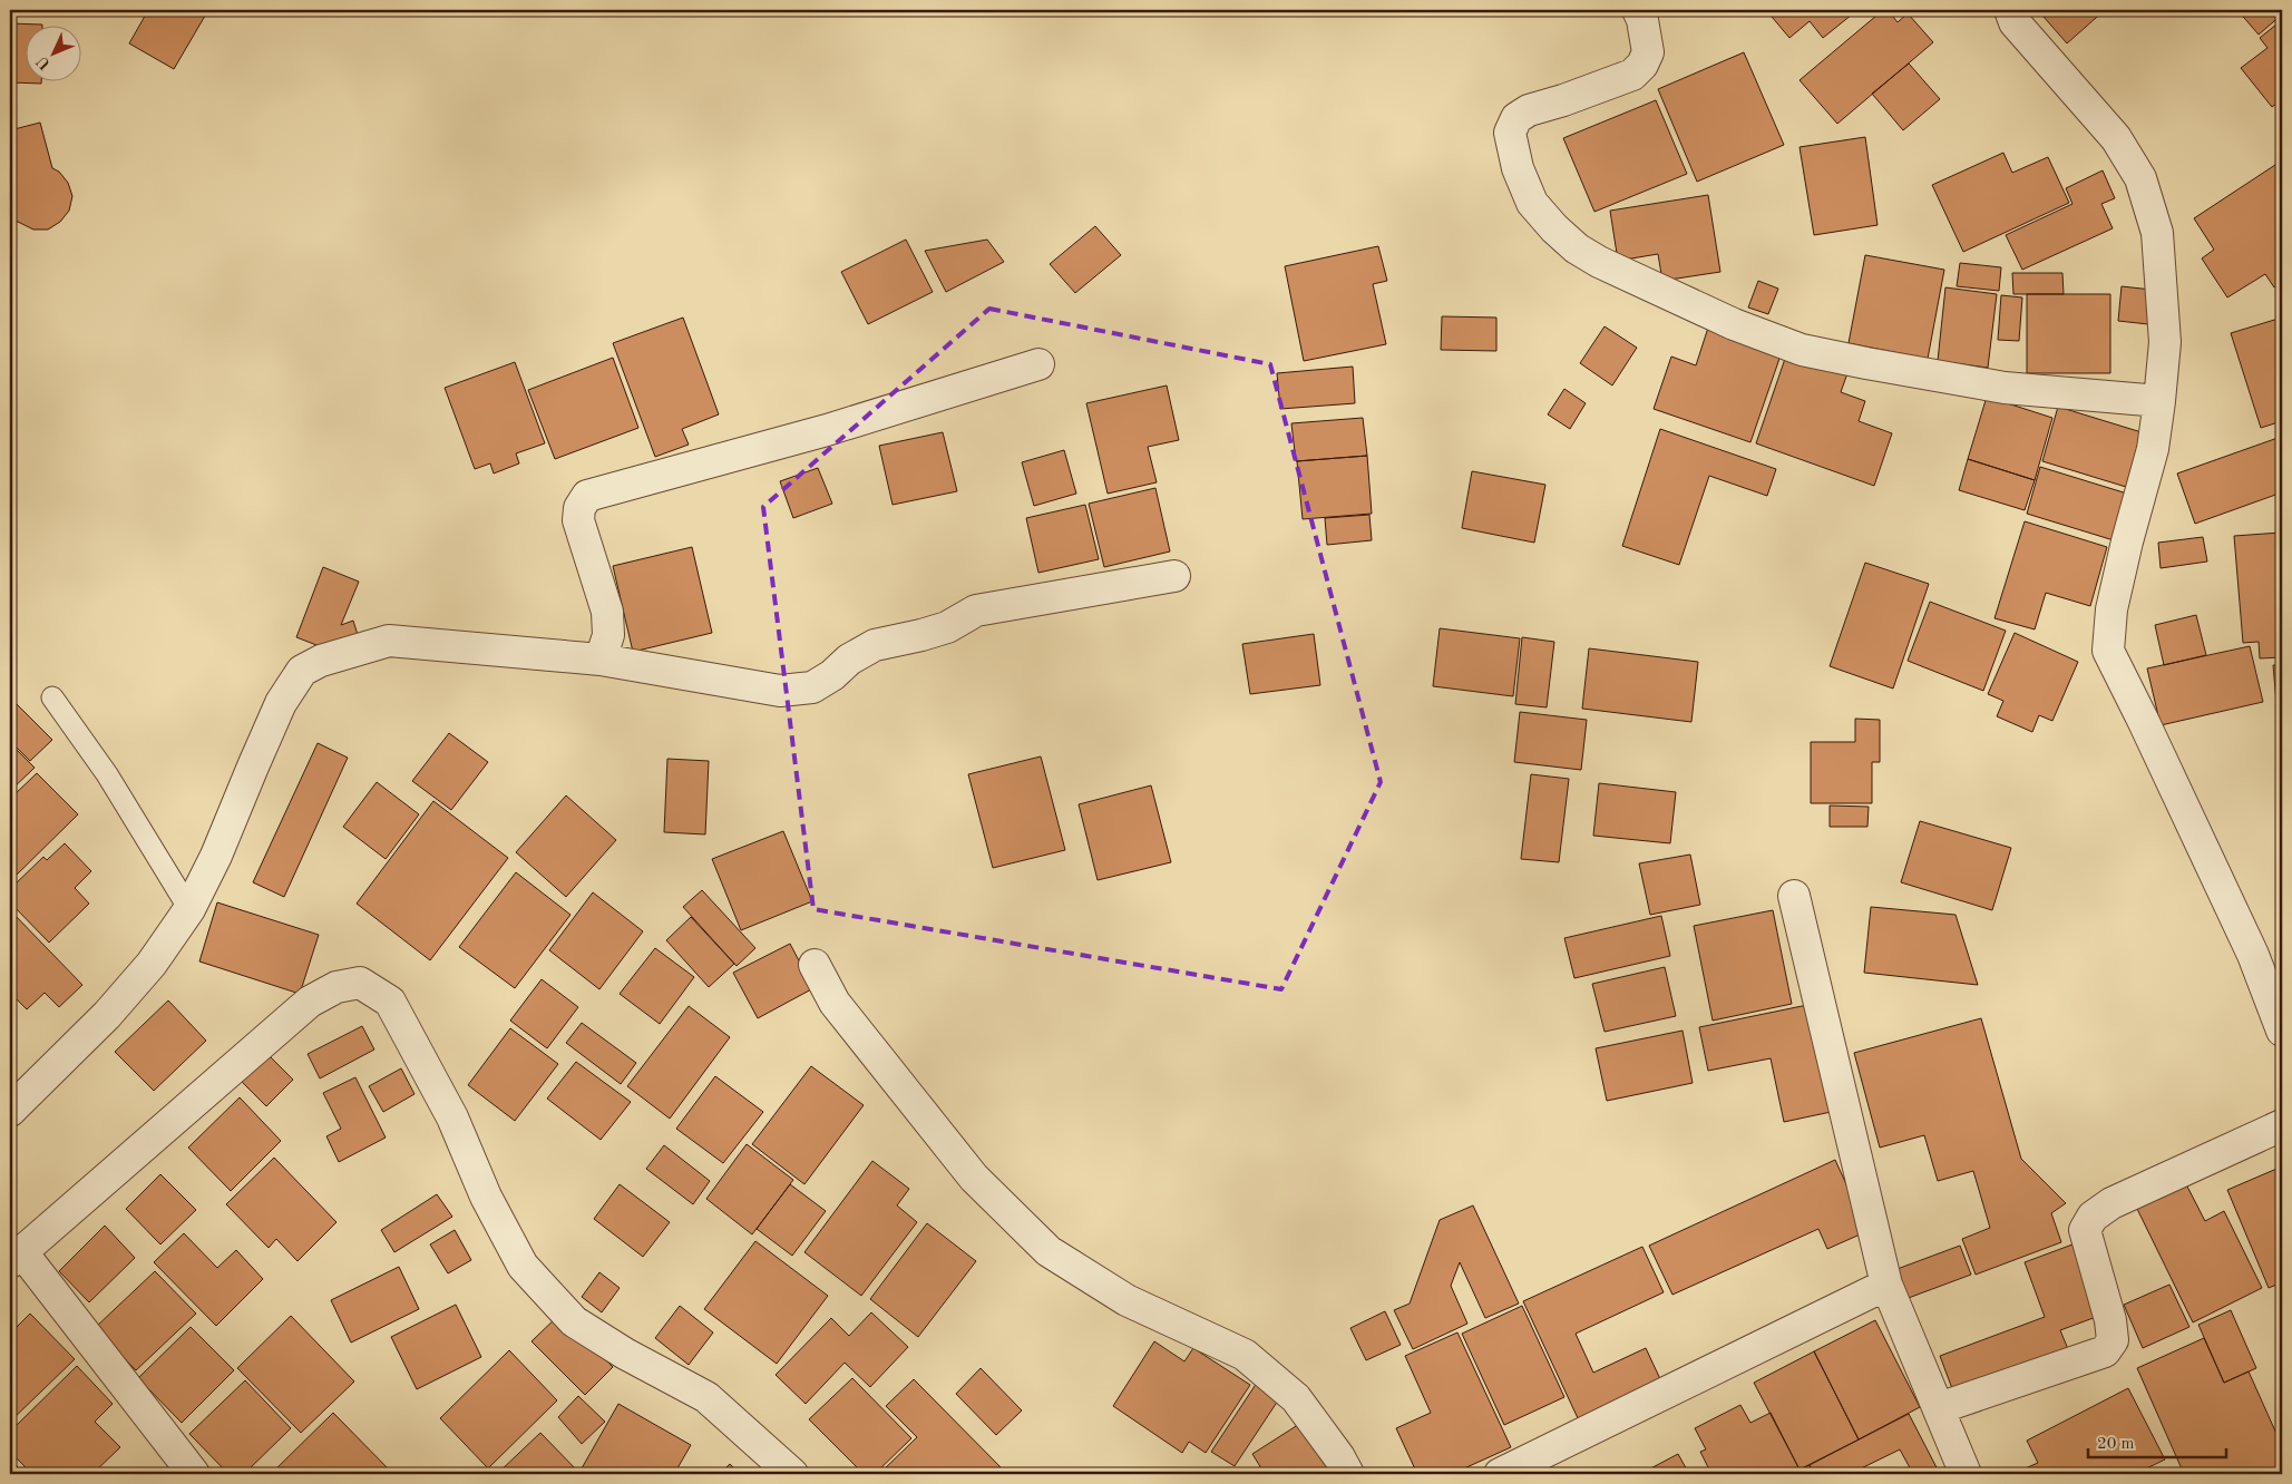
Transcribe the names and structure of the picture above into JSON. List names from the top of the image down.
{
  "scale_bar": "20 m",
  "north": "bottom left"
}
